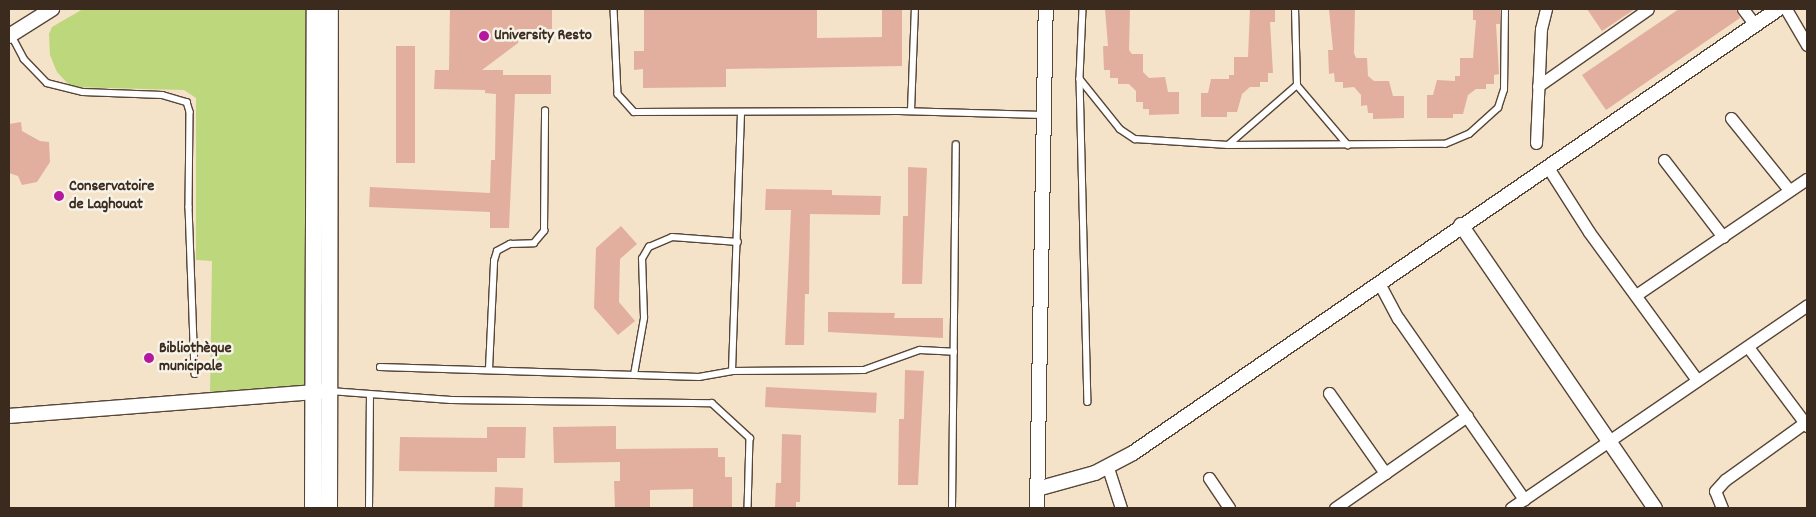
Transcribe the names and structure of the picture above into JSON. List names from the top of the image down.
{
  "places": ["University Resto", "Conservatoire de Laghouat", "Bibliothèque municipale"]
}
